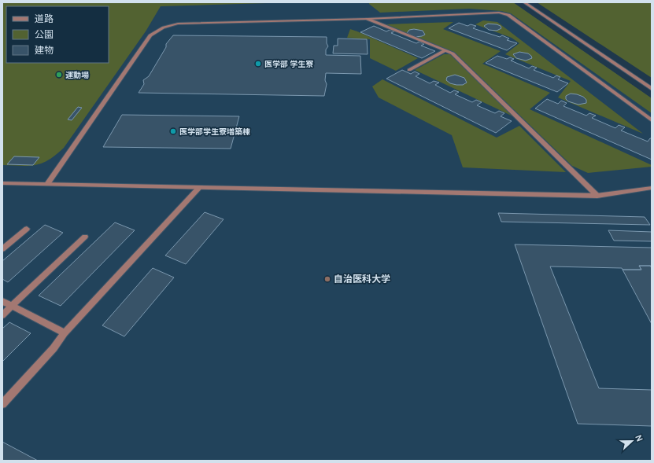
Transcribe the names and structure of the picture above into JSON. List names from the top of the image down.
{
  "places": [
    "医学部 学生寮",
    "運動場",
    "医学部学生寮増築棟",
    "自治医科大学"
  ],
  "legend": ["道路", "公園", "建物"],
  "north": "right"
}
